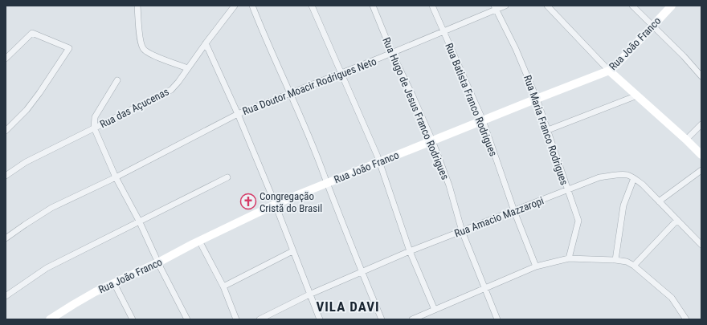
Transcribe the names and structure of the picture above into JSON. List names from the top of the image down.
{
  "streets": {
    "street": [
      "Rua João Franco",
      "Rua Doutor Moacir Rodrigues Neto",
      "Rua Batista Franco Rodrigues",
      "Rua das Açucenas",
      "Rua Hugo de Jesus Franco Rodrigues",
      "Rua Maria Franco Rodrigues",
      "Rua Amacio Mazzaropi"
    ]
  },
  "crossings": [
    ["Rua João Franco", "Rua Batista Franco Rodrigues"],
    ["Rua João Franco", "Rua Hugo de Jesus Franco Rodrigues"],
    ["Rua João Franco", "Rua Maria Franco Rodrigues"],
    ["Rua Doutor Moacir Rodrigues Neto", "Rua Batista Franco Rodrigues"],
    ["Rua Doutor Moacir Rodrigues Neto", "Rua Hugo de Jesus Franco Rodrigues"],
    ["Rua Doutor Moacir Rodrigues Neto", "Rua Maria Franco Rodrigues"],
    ["Rua Batista Franco Rodrigues", "Rua Amacio Mazzaropi"],
    ["Rua Hugo de Jesus Franco Rodrigues", "Rua Amacio Mazzaropi"],
    ["Rua Maria Franco Rodrigues", "Rua Amacio Mazzaropi"]
  ],
  "districts": ["VILA DAVI"],
  "places": {
    "church": ["Congregação Cristã do Brasil"]
  }
}
